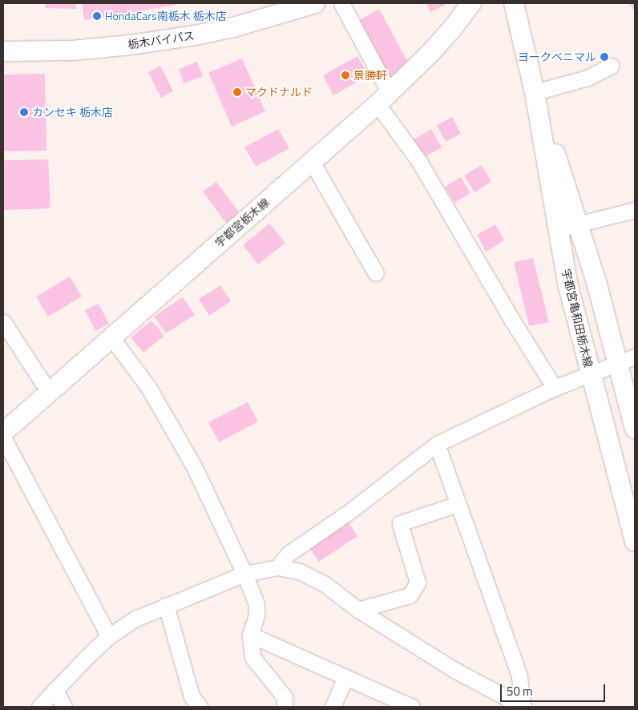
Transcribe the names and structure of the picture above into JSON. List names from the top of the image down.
{
  "streets": {
    "main road": ["栃木バイパス", "宇都宮栃木線", "宇都宮亀和田栃木線"]
  },
  "places": [
    "HondaCars南栃木 栃木店",
    "ヨークベニマル",
    "景勝軒",
    "マクドナルド",
    "カンセキ 栃木店"
  ],
  "scale_bar": "50 m"
}
